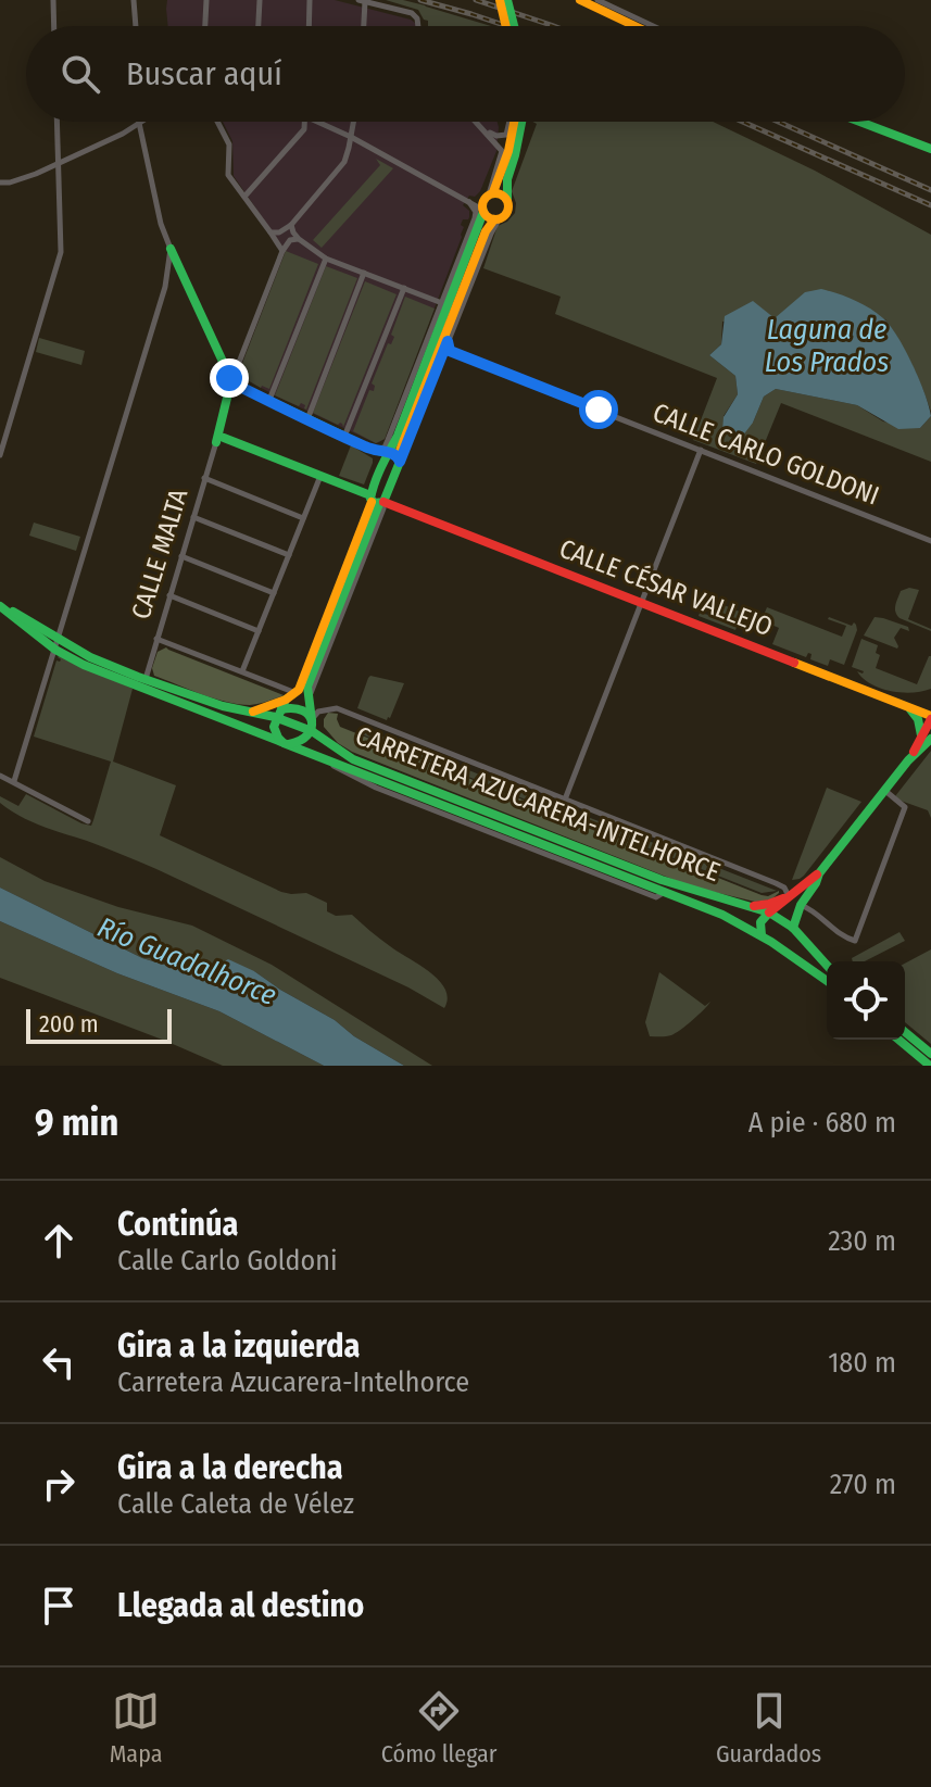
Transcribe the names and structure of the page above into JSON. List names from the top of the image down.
{
  "streets": {
    "main road": ["CALLE CÉSAR VALLEJO", "CARRETERA AZUCARERA-INTELHORCE"],
    "street": ["CALLE CARLO GOLDONI", "CALLE MALTA"]
  },
  "crossings": [
    ["CALLE MALTA", "CALLE CÉSAR VALLEJO"]
  ],
  "water": ["Laguna de Los Prados", "Río Guadalhorce"],
  "scale_bar": "200 m",
  "page": {
    "search": "Buscar aquí",
    "scale": "200 m",
    "heading": ["9 min", "A pie · 680 m"],
    "list": [
      ["Continúa", "Calle Carlo Goldoni", "230 m"],
      ["Gira a la izquierda", "Carretera Azucarera-Intelhorce", "180 m"],
      ["Gira a la derecha", "Calle Caleta de Vélez", "270 m"],
      "Llegada al destino"
    ],
    "nav": ["Mapa", "Cómo llegar", "Guardados"]
  }
}
